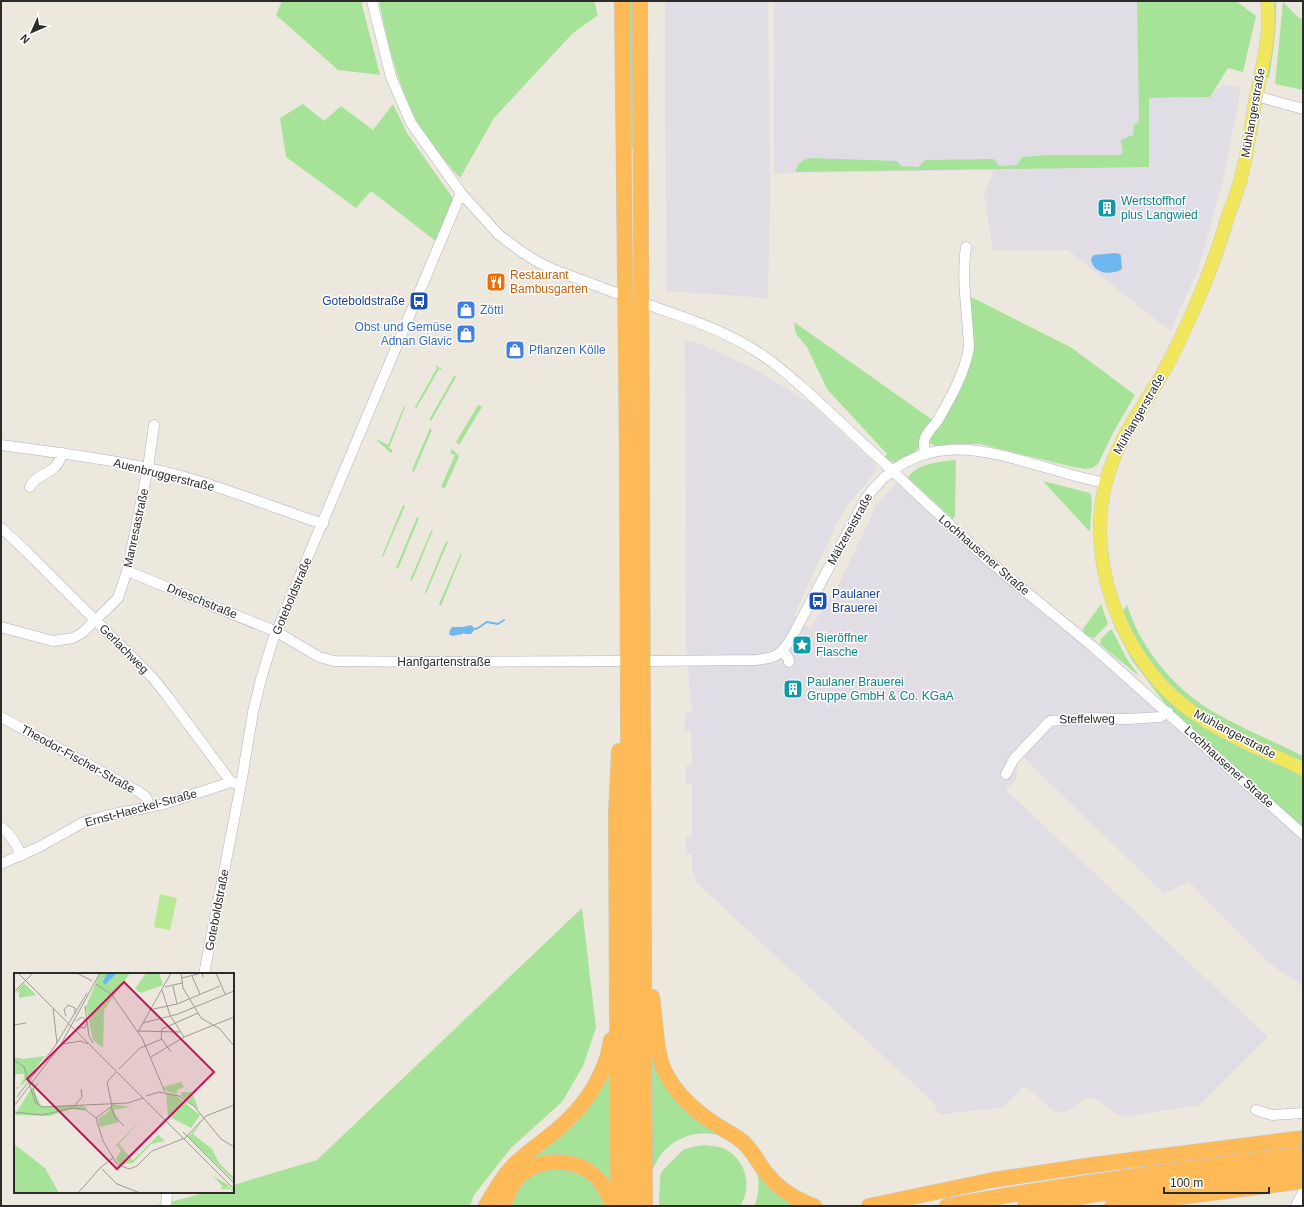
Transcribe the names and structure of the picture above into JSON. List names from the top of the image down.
{
  "streets": {
    "main road": ["Mühlangerstraße"],
    "street": [
      "Auenbruggerstraße",
      "Manresastraße",
      "Mälzereistraße",
      "Lochhausener Straße",
      "Goteboldstraße",
      "Drieschstraße",
      "Gerlachweg",
      "Hanfgartenstraße",
      "Steffelweg",
      "Theodor-Fischer-Straße",
      "Ernst-Haeckel-Straße"
    ]
  },
  "crossings": [
    ["Mühlangerstraße", "Mälzereistraße"],
    ["Auenbruggerstraße", "Manresastraße"],
    ["Auenbruggerstraße", "Goteboldstraße"],
    ["Manresastraße", "Drieschstraße"],
    ["Manresastraße", "Gerlachweg"],
    ["Mälzereistraße", "Lochhausener Straße"],
    ["Lochhausener Straße", "Steffelweg"],
    ["Goteboldstraße", "Drieschstraße"],
    ["Goteboldstraße", "Gerlachweg"],
    ["Goteboldstraße", "Hanfgartenstraße"],
    ["Goteboldstraße", "Ernst-Haeckel-Straße"],
    ["Drieschstraße", "Hanfgartenstraße"],
    ["Gerlachweg", "Ernst-Haeckel-Straße"],
    ["Theodor-Fischer-Straße", "Ernst-Haeckel-Straße"]
  ],
  "places": {
    "building": ["Wertstoffhof plus Langwied", "Paulaner Brauerei Gruppe GmbH & Co. KGaA"],
    "restaurant": ["Restaurant Bambusgarten"],
    "bus stop": ["Goteboldstraße", "Paulaner Brauerei"],
    "shop": ["Zöttl", "Obst und Gemüse Adnan Glavic", "Pflanzen Kölle"],
    "place": ["Bieröffner Flasche"]
  },
  "scale_bar": "100 m",
  "north": "bottom left"
}
